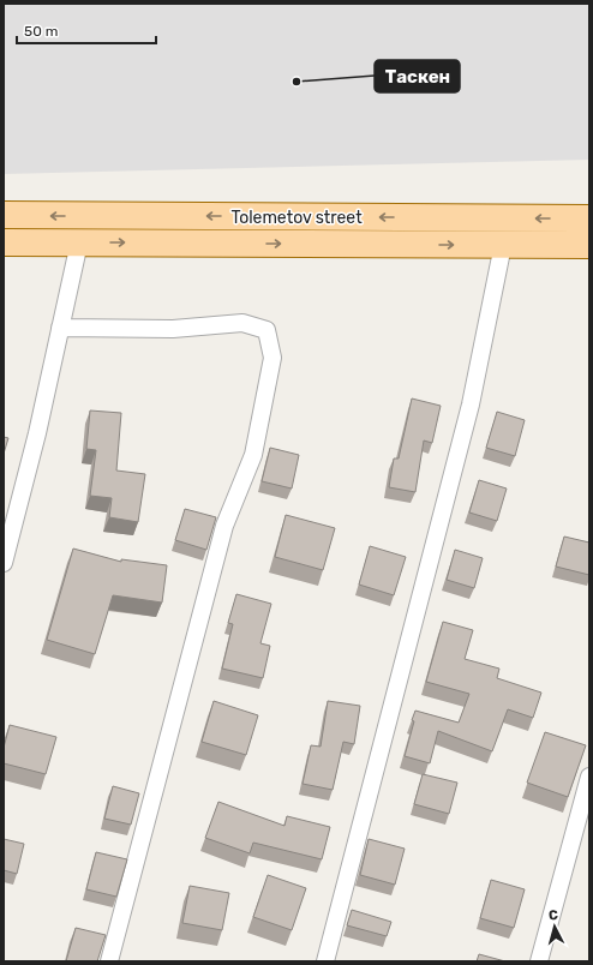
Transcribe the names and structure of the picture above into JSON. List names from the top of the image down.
{
  "streets": {
    "main road": ["Tolemetov street"]
  },
  "places": ["Таскен"],
  "scale_bar": "50 m",
  "north": "top"
}
